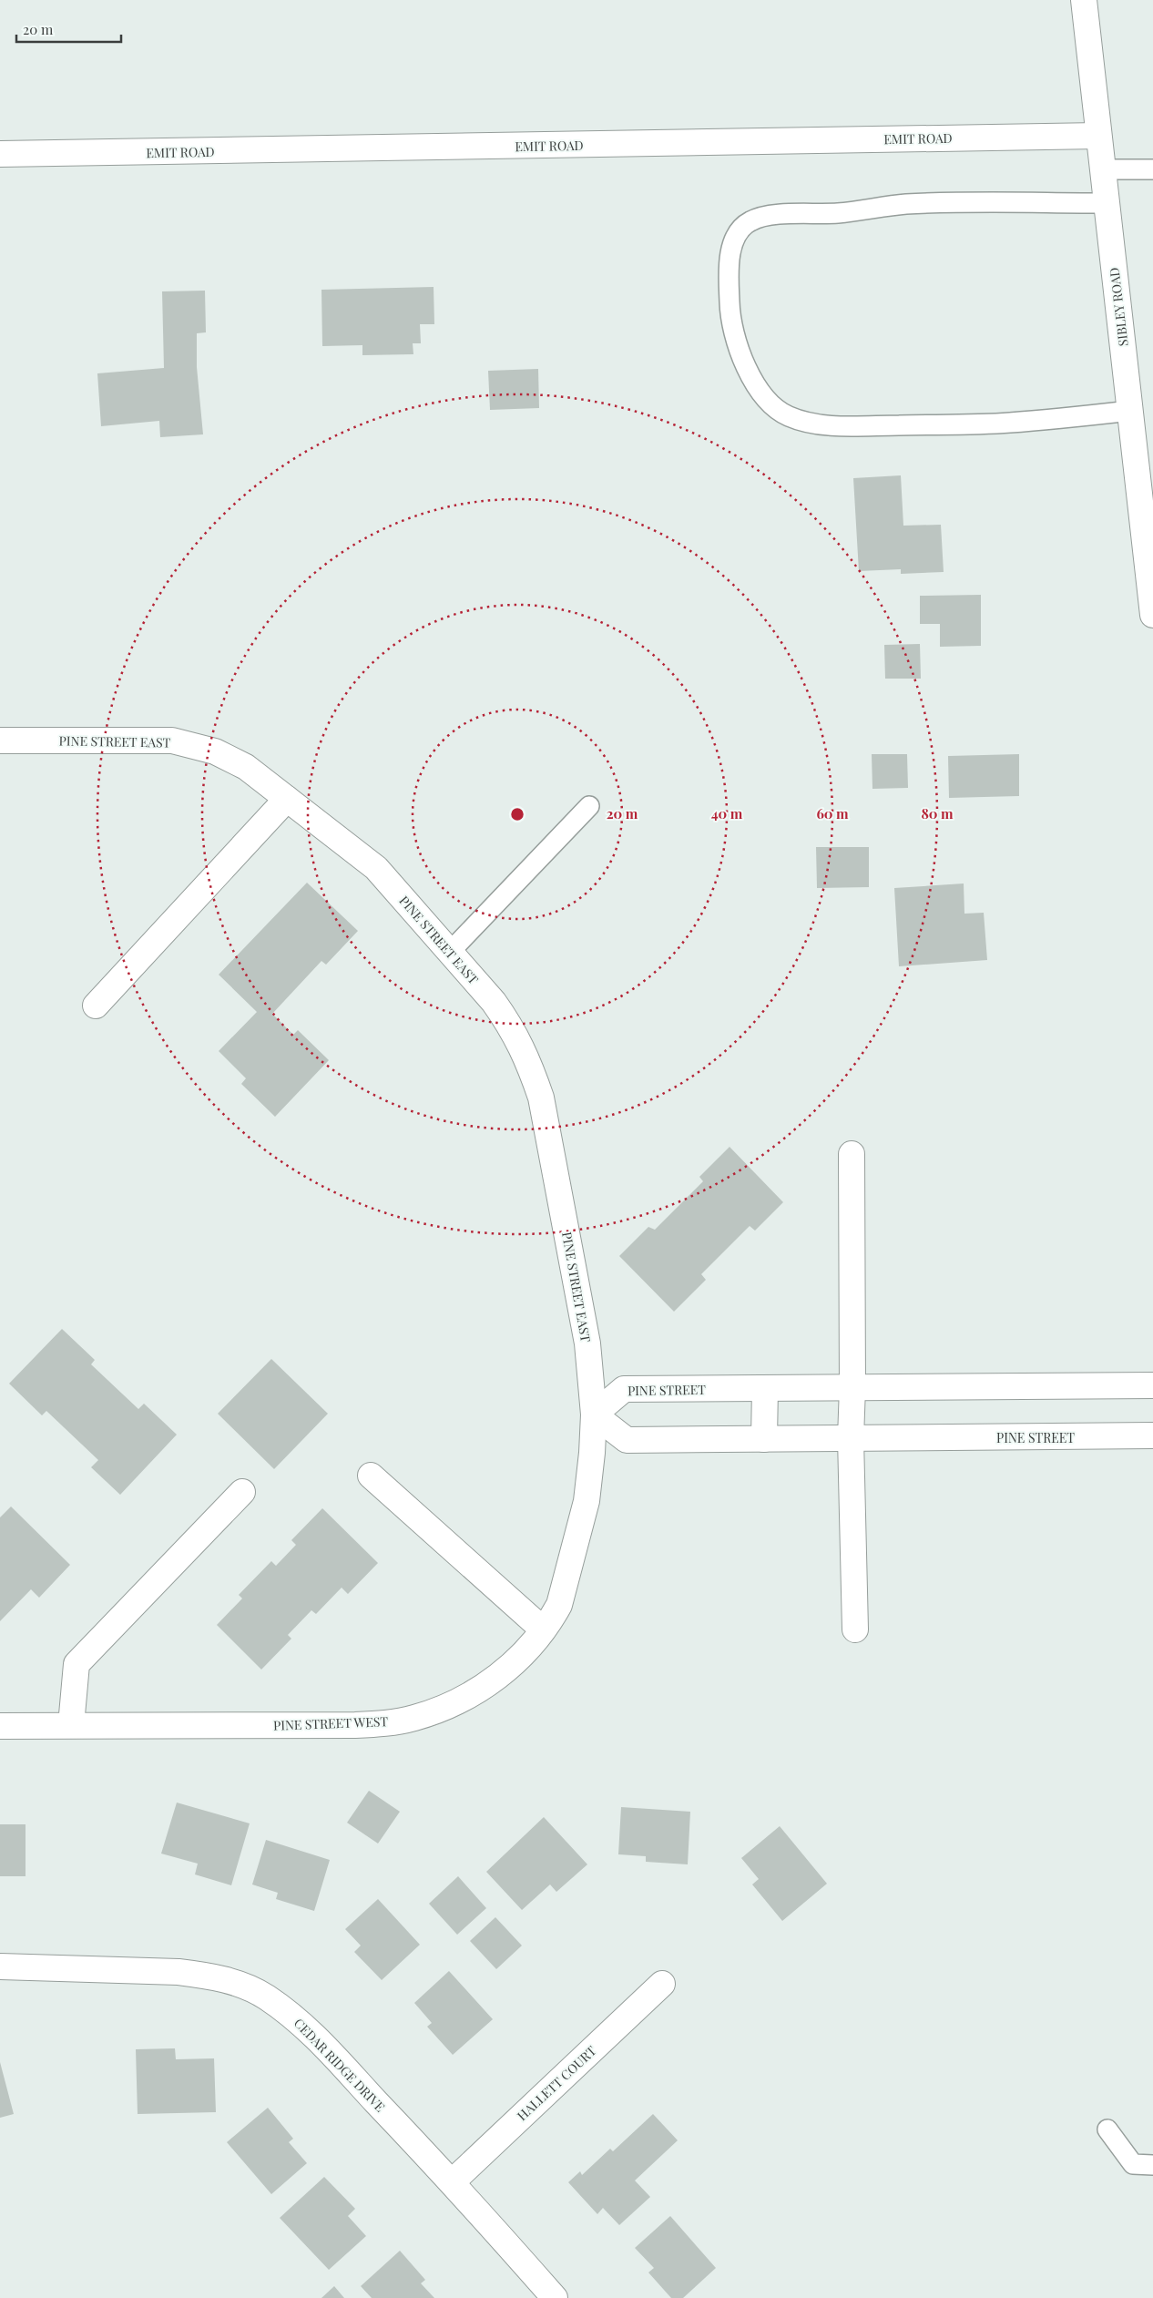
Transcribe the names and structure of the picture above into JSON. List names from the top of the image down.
{
  "streets": {
    "street": [
      "EMIT ROAD",
      "SIBLEY ROAD",
      "PINE STREET EAST",
      "PINE STREET",
      "PINE STREET WEST",
      "CEDAR RIDGE DRIVE",
      "HALLETT COURT"
    ]
  },
  "crossings": [
    ["EMIT ROAD", "SIBLEY ROAD"],
    ["PINE STREET EAST", "PINE STREET"],
    ["PINE STREET EAST", "PINE STREET WEST"],
    ["PINE STREET", "PINE STREET WEST"],
    ["CEDAR RIDGE DRIVE", "HALLETT COURT"]
  ],
  "scale_bar": "20 m",
  "rings": [
    "20 m",
    "40 m",
    "60 m",
    "80 m"
  ]
}
